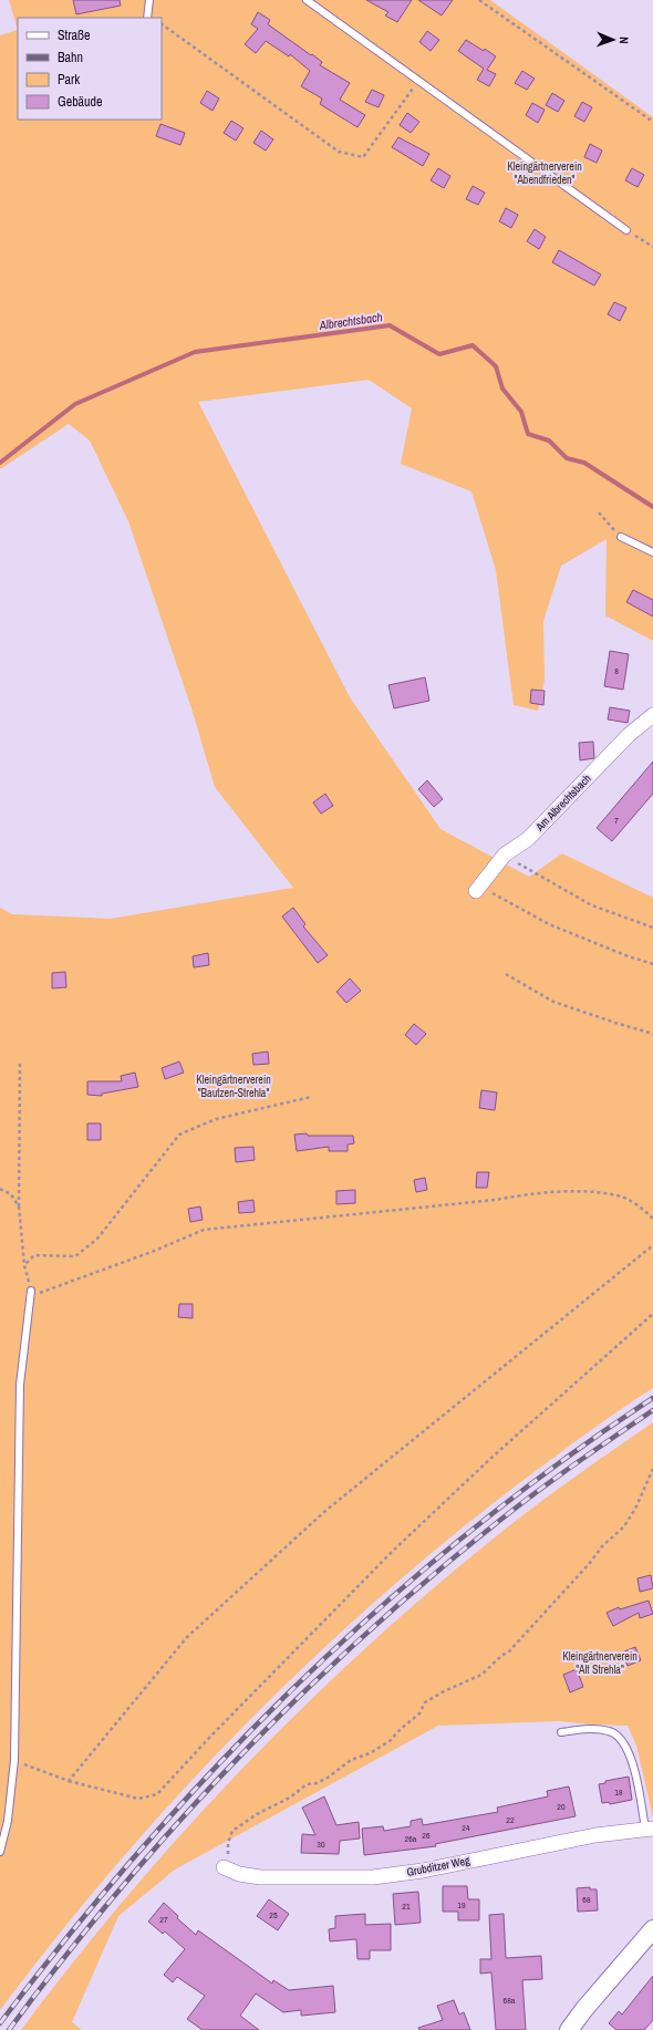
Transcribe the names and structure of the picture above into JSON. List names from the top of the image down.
{
  "streets": {
    "street": ["Am Albrechtsbach", "Grubditzer Weg"]
  },
  "water": ["Albrechtsbach"],
  "parks": ["Kleingärtnerverein \"Abendfrieden\"", "Kleingärtnerverein \"Bautzen-Strehla\"", "Kleingärtnerverein \"Alt Strehla\""],
  "house_numbers": [
    "8",
    "7",
    "18",
    "20",
    "22",
    "24",
    "26",
    "26a",
    "30",
    "68",
    "19",
    "21",
    "25",
    "27",
    "68a"
  ],
  "legend": [
    "Straße",
    "Bahn",
    "Park",
    "Gebäude"
  ],
  "north": "right"
}
